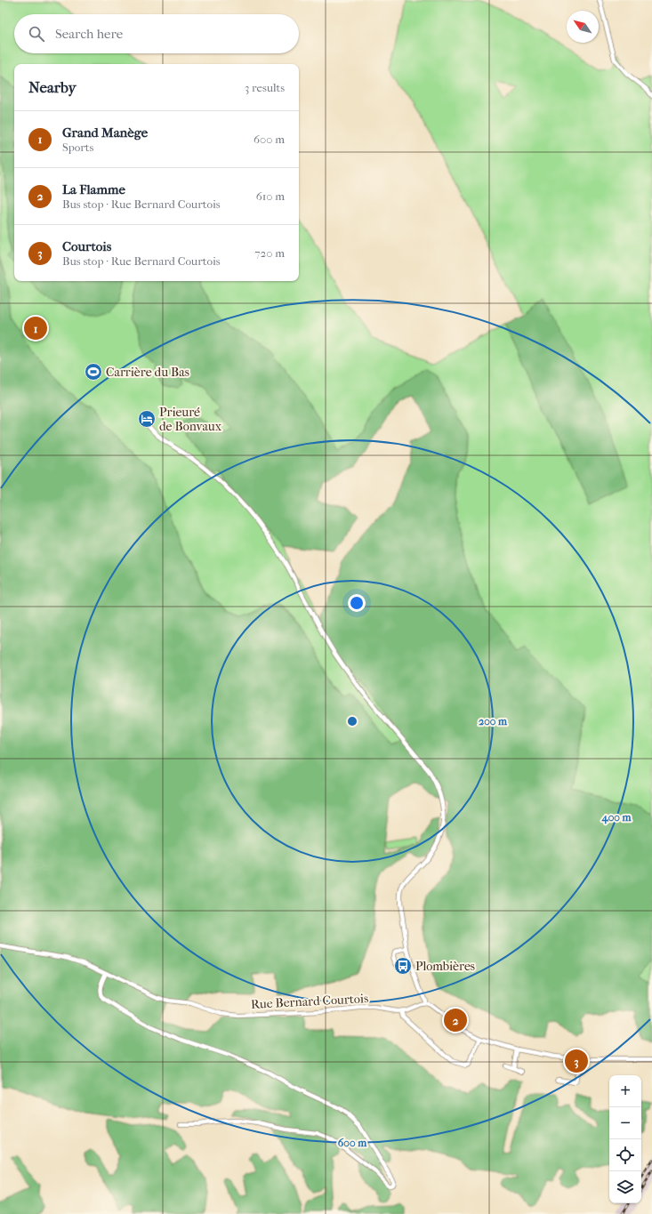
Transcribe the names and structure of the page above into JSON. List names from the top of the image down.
{
  "streets": {
    "street": ["Rue Bernard Courtois"]
  },
  "places": {
    "sports": ["Carrière du Bas"],
    "hotel": ["Prieuré de Bonvaux"],
    "bus stop": ["Plombières"]
  },
  "north": "top left",
  "page": {
    "search": "Search here",
    "heading": ["Nearby", "3 results"],
    "list": [
      {
        "mark": "1",
        "name": "Grand Manège",
        "note": "Sports",
        "value": "600 m"
      },
      {
        "mark": "2",
        "name": "La Flamme",
        "note": "Bus stop · Rue Bernard Courtois",
        "value": "610 m"
      },
      {
        "mark": "3",
        "name": "Courtois",
        "note": "Bus stop · Rue Bernard Courtois",
        "value": "720 m"
      }
    ],
    "pins": ["1", "2", "3"],
    "map_buttons": ["+", "−"]
  },
  "rings": ["200 m", "400 m", "600 m"]
}
